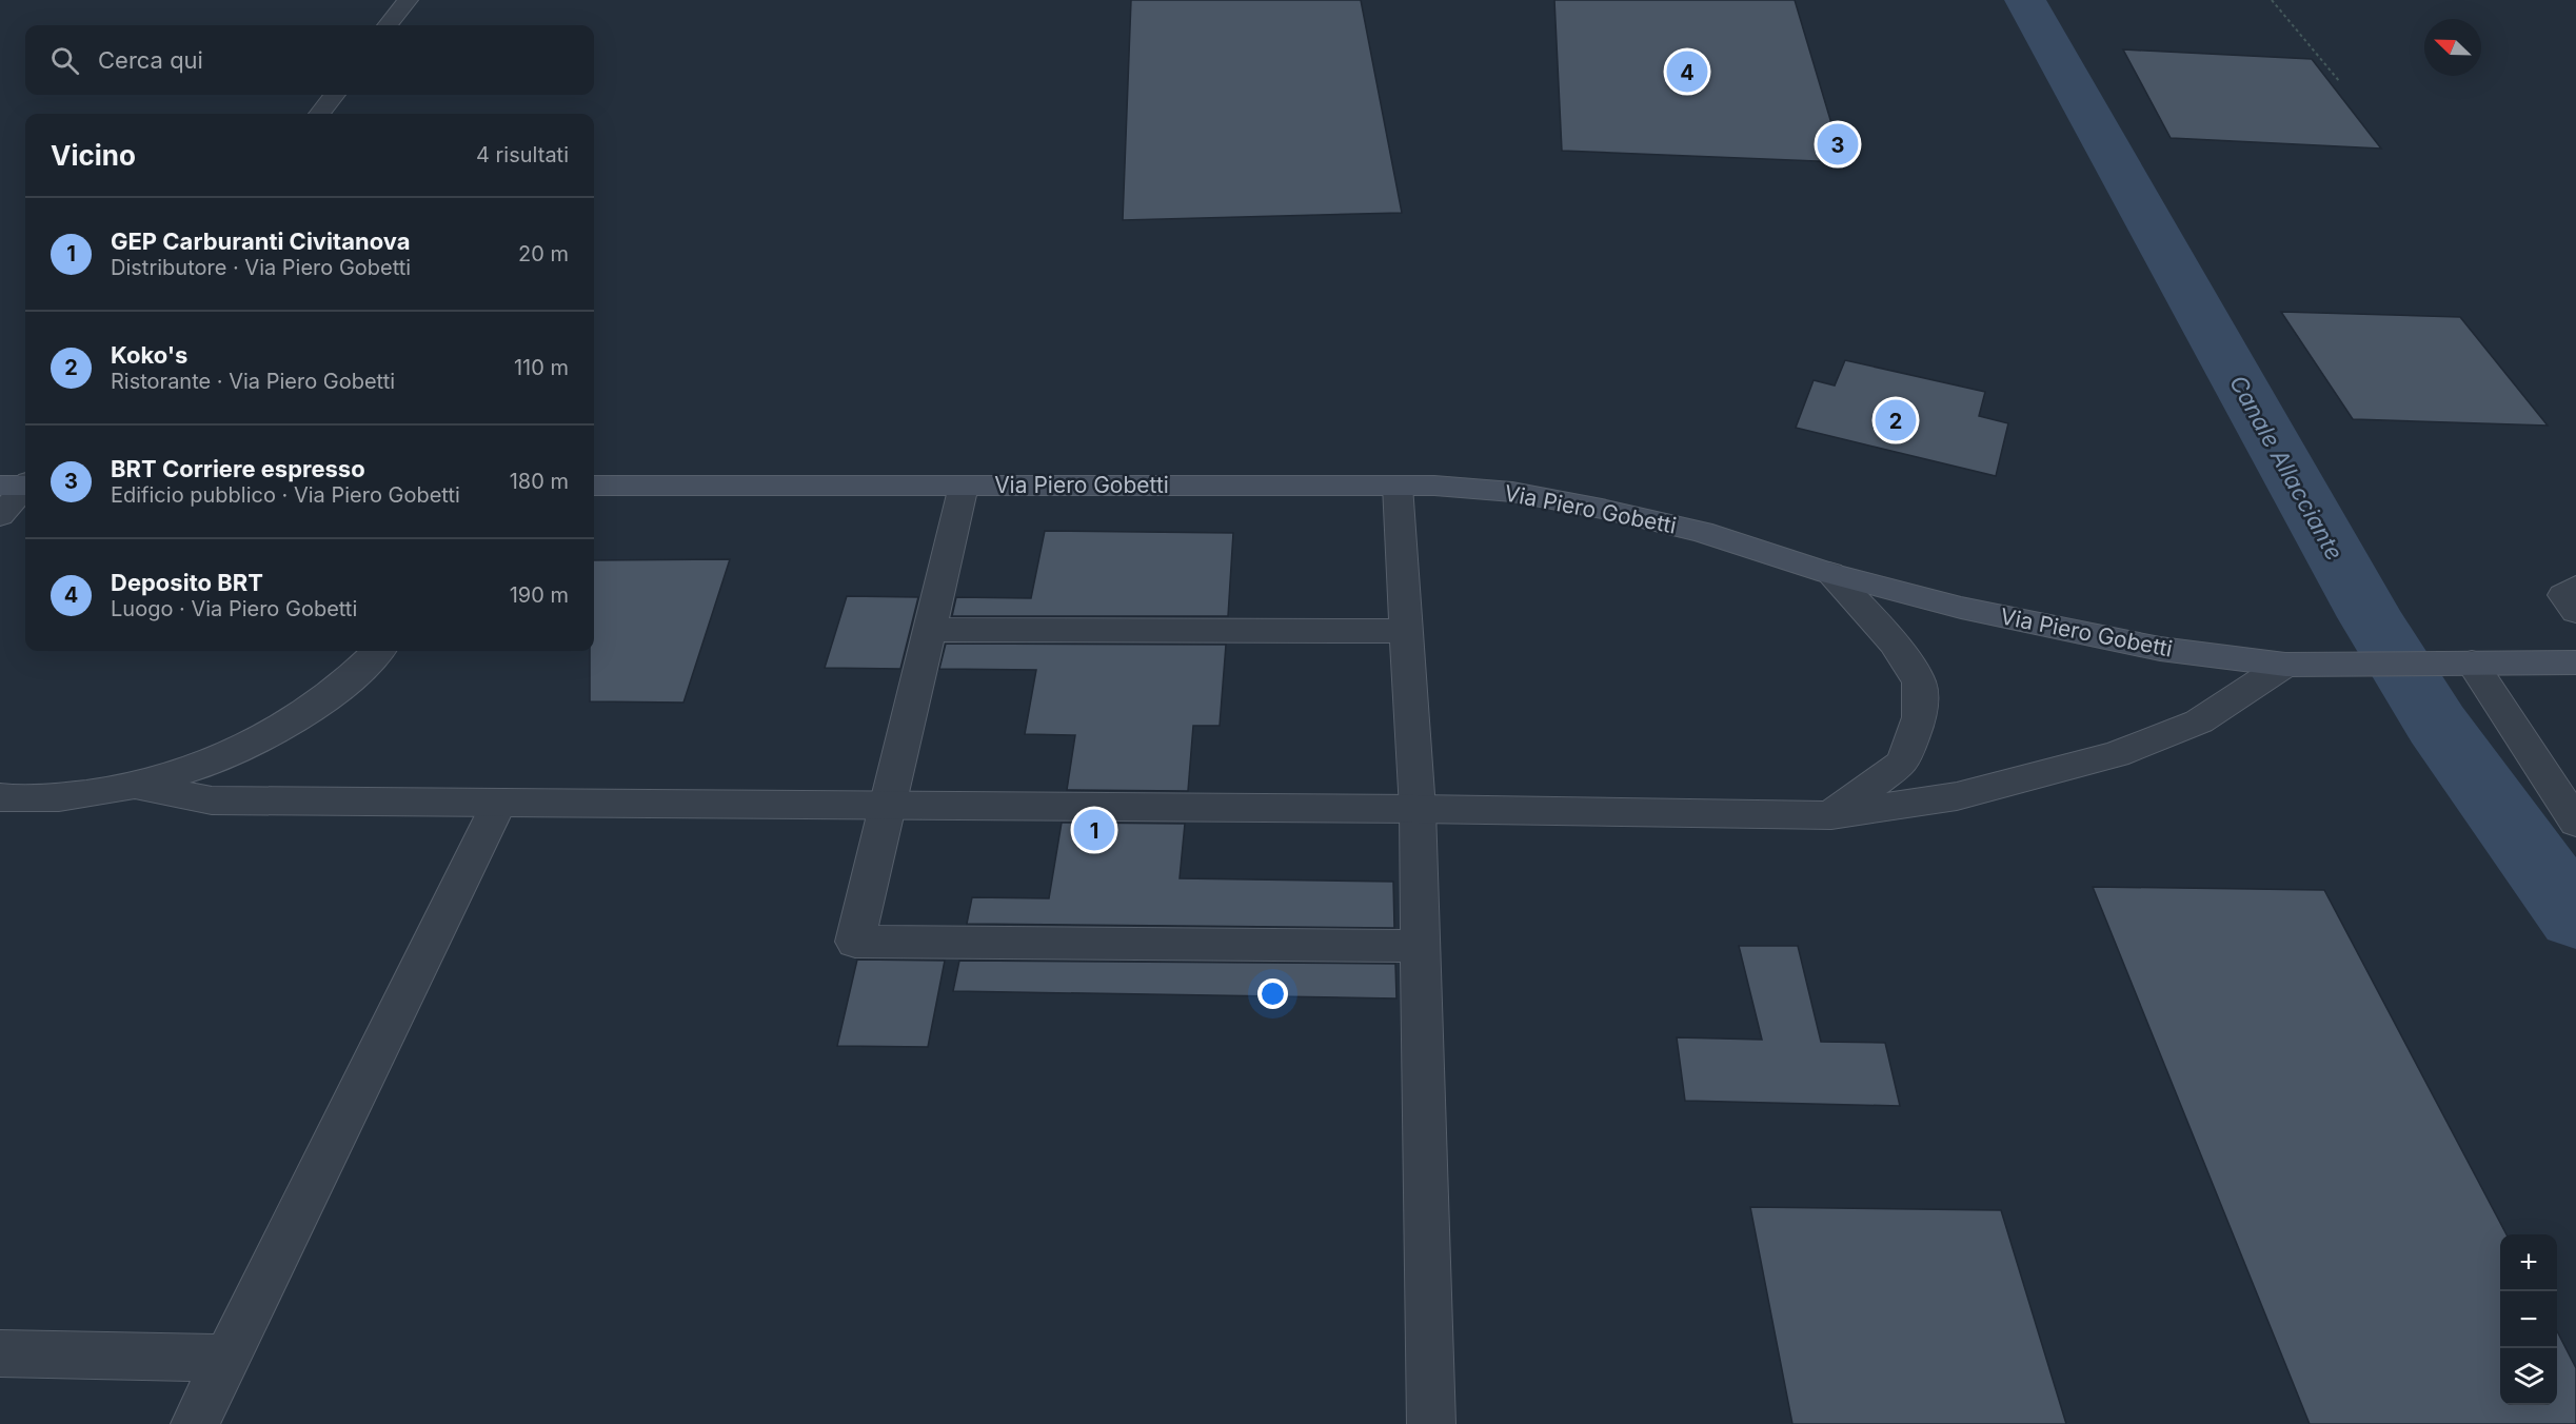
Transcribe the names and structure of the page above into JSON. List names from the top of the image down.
{
  "streets": {
    "street": ["Via Piero Gobetti"]
  },
  "water": ["Canale Allacciante"],
  "north": "top left",
  "page": {
    "search": "Cerca qui",
    "pins": [
      "4",
      "3",
      "2",
      "1"
    ],
    "heading": ["Vicino", "4 risultati"],
    "list": [
      {
        "mark": "1",
        "name": "GEP Carburanti Civitanova",
        "note": "Distributore · Via Piero Gobetti",
        "value": "20 m"
      },
      {
        "mark": "2",
        "name": "Koko's",
        "note": "Ristorante · Via Piero Gobetti",
        "value": "110 m"
      },
      {
        "mark": "3",
        "name": "BRT Corriere espresso",
        "note": "Edificio pubblico · Via Piero Gobetti",
        "value": "180 m"
      },
      {
        "mark": "4",
        "name": "Deposito BRT",
        "note": "Luogo · Via Piero Gobetti",
        "value": "190 m"
      }
    ],
    "map_buttons": ["+", "−"]
  }
}
